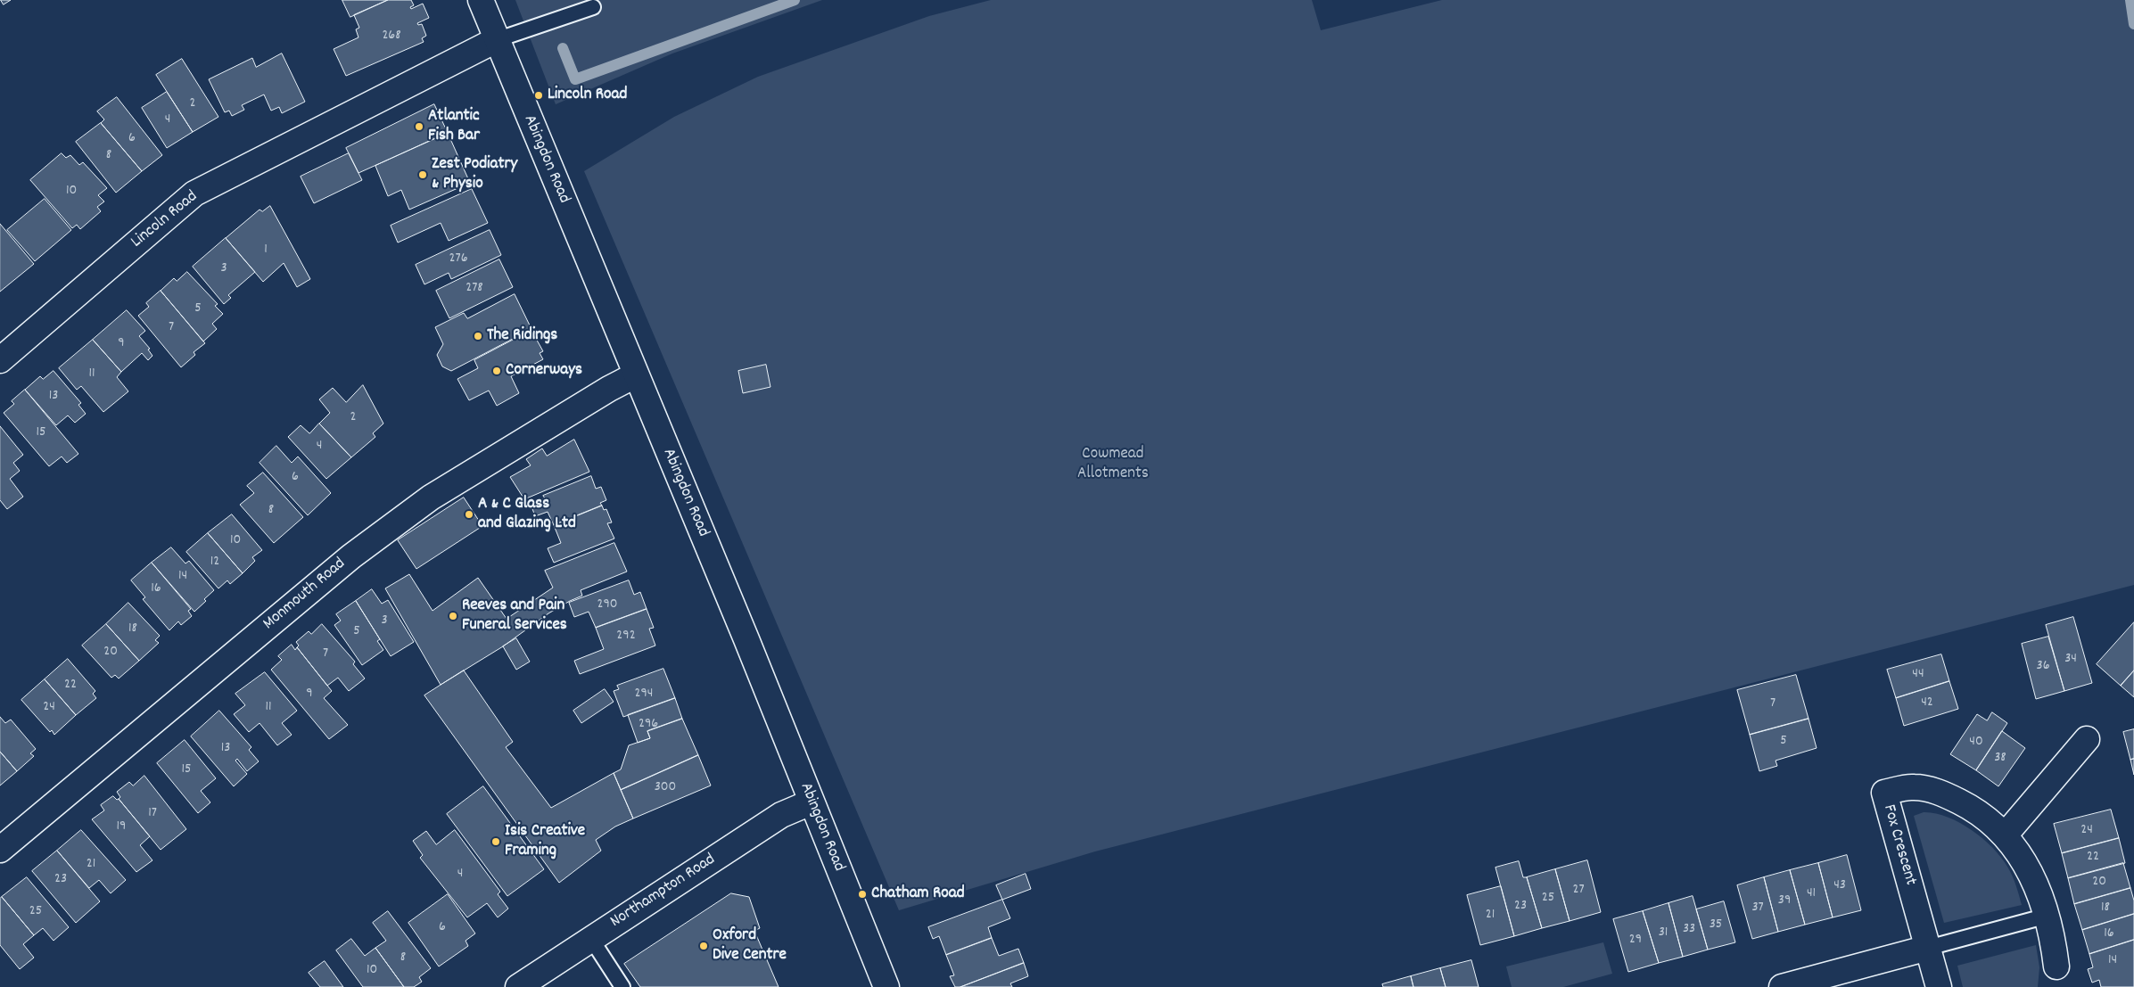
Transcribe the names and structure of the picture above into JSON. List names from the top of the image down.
{
  "streets": {
    "street": [
      "Abingdon Road",
      "Lincoln Road",
      "Monmouth Road",
      "Fox Crescent",
      "Northampton Road"
    ]
  },
  "crossings": [
    ["Abingdon Road", "Lincoln Road"],
    ["Abingdon Road", "Monmouth Road"],
    ["Abingdon Road", "Northampton Road"]
  ],
  "parks": ["Cowmead Allotments"],
  "places": [
    "Lincoln Road",
    "Atlantic Fish Bar",
    "Zest Podiatry & Physio",
    "The Ridings",
    "Cornerways",
    "A & C Glass and Glazing Ltd",
    "Reeves and Pain Funeral Services",
    "Isis Creative Framing",
    "Chatham Road",
    "Oxford Dive Centre"
  ],
  "house_numbers": [
    "268",
    "2",
    "4",
    "6",
    "8",
    "10",
    "1",
    "276",
    "3",
    "278",
    "5",
    "7",
    "9",
    "11",
    "13",
    "2",
    "15",
    "4",
    "6",
    "8",
    "10",
    "12",
    "14",
    "16",
    "290",
    "3",
    "18",
    "5",
    "292",
    "20",
    "7",
    "34",
    "36",
    "44",
    "22",
    "9",
    "294",
    "42",
    "7",
    "24",
    "11",
    "296",
    "5",
    "40",
    "13",
    "38",
    "15",
    "300",
    "17",
    "19",
    "24",
    "22",
    "21",
    "4",
    "23",
    "20",
    "43",
    "27",
    "41",
    "25",
    "39",
    "23",
    "37",
    "18",
    "25",
    "21",
    "35",
    "6",
    "33",
    "31",
    "16",
    "29",
    "8",
    "14",
    "10"
  ]
}
